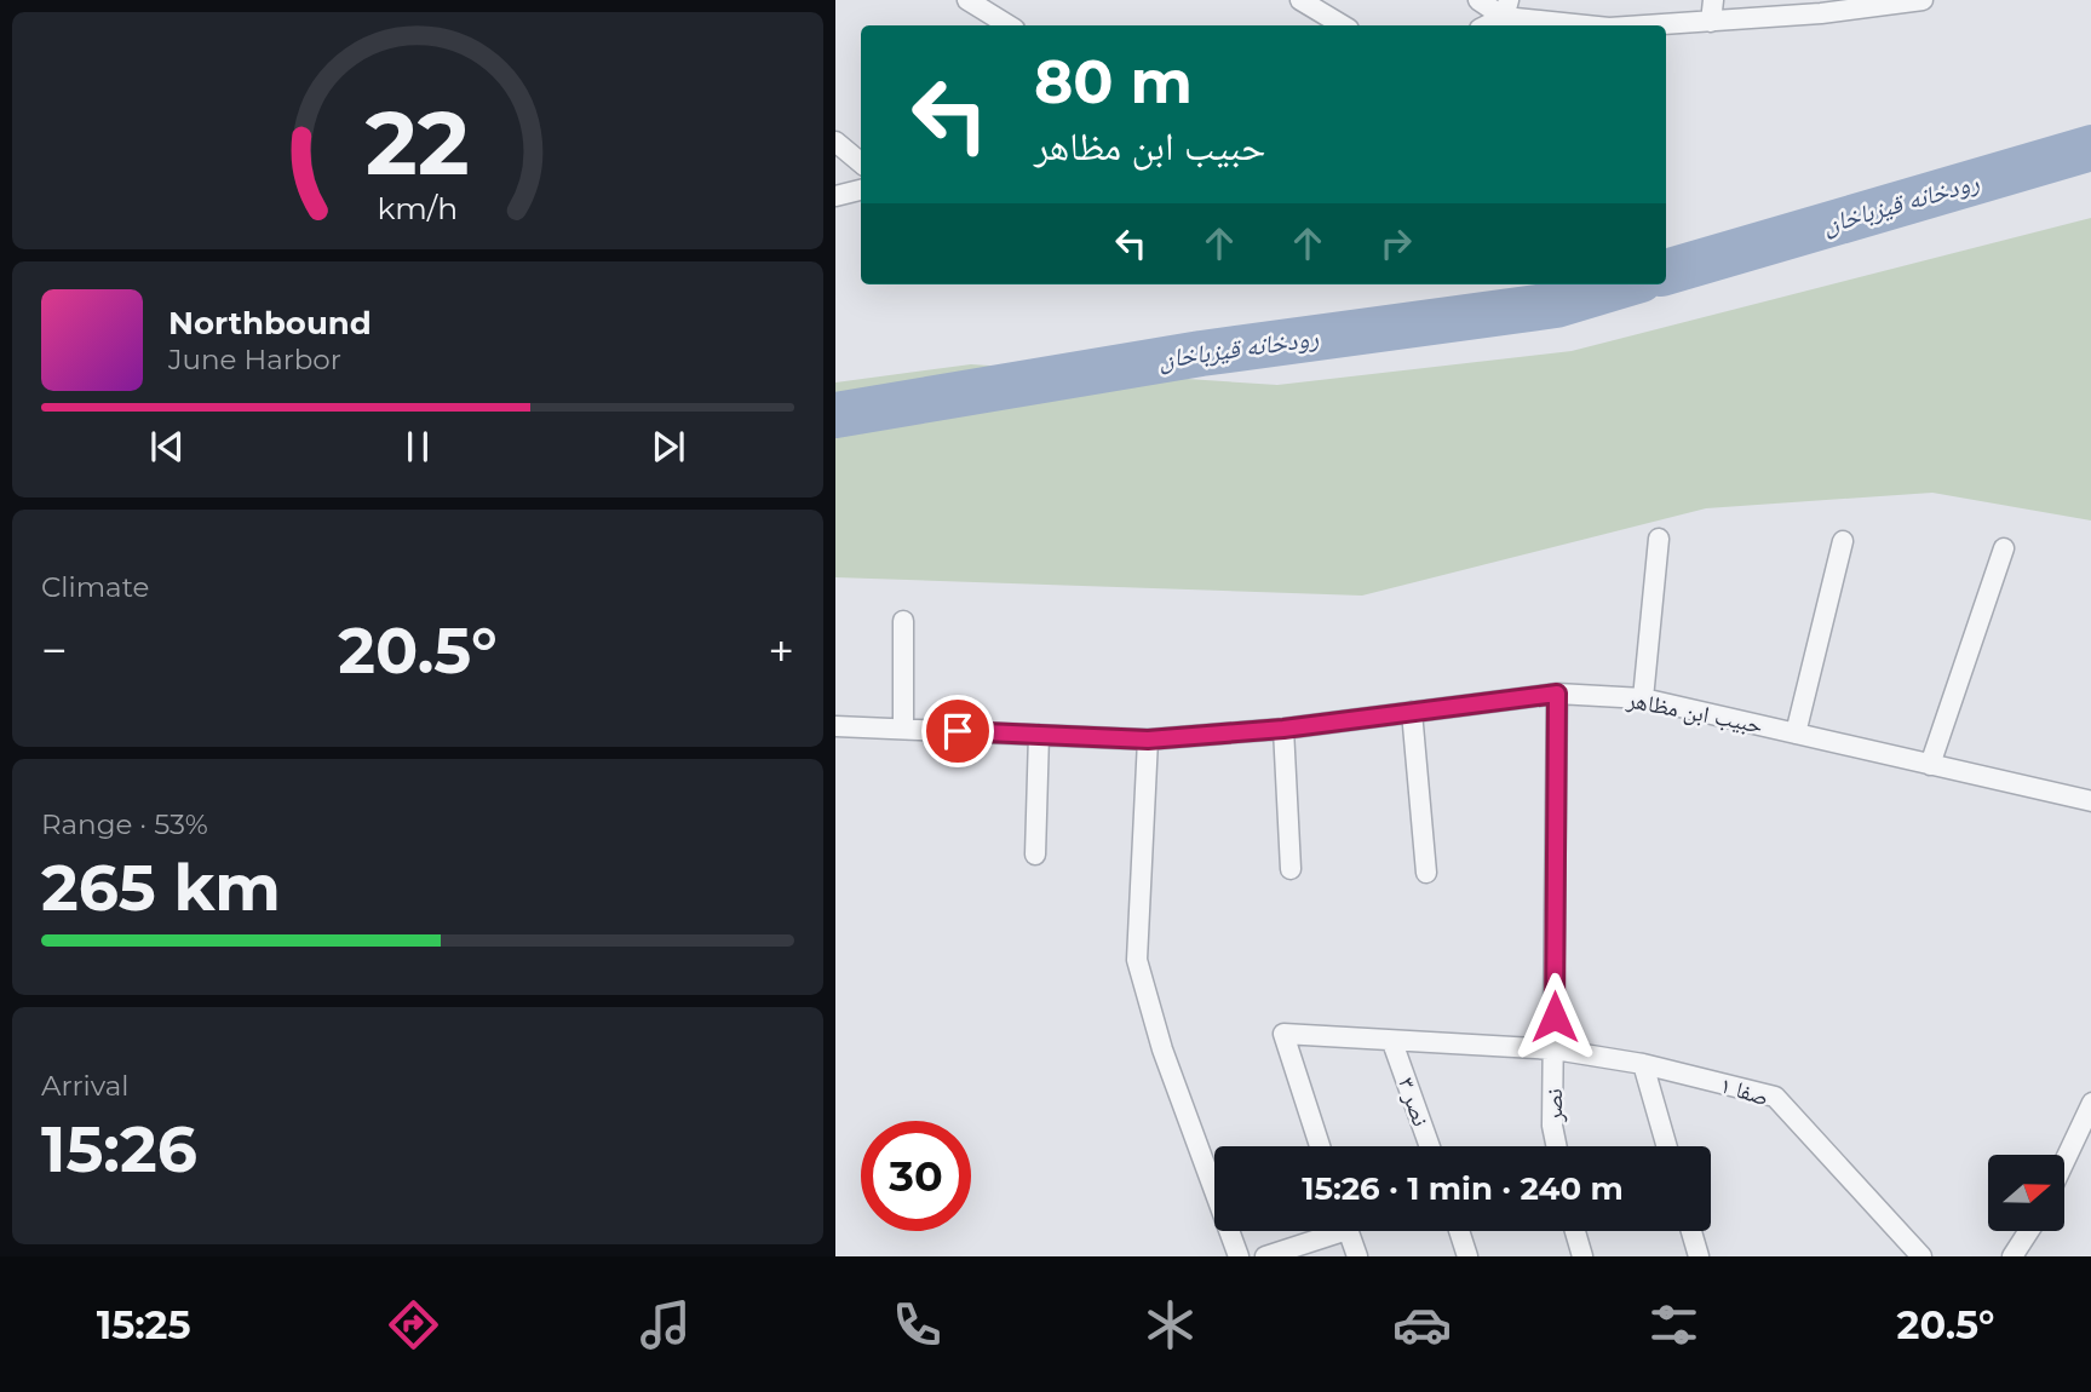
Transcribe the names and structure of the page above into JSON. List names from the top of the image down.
{
  "streets": {
    "street": [
      "حبیب ابن مظاهر",
      "صفا ۱",
      "نصر ۳",
      "نصر"
    ]
  },
  "crossings": [
    ["حبیب ابن مظاهر", "نصر"],
    ["صفا ۱", "نصر ۳"],
    ["صفا ۱", "نصر"]
  ],
  "water": ["رودخانه قیزباخان"],
  "north": "right",
  "page": {
    "turn": ["80 m", "حبیب ابن مظاهر"],
    "song": ["Northbound", "June Harbor"],
    "tile": [
      "Climate",
      ["Range · 53%", "265 km"],
      ["Arrival", "15:26"]
    ],
    "heat": ["−", "20.5°", "+"],
    "limit": "30",
    "trip": "15:26 · 1 min · 240 m",
    "tabs": ["15:25", "20.5°"],
    "gauge": ["22", "km/h"]
  }
}
